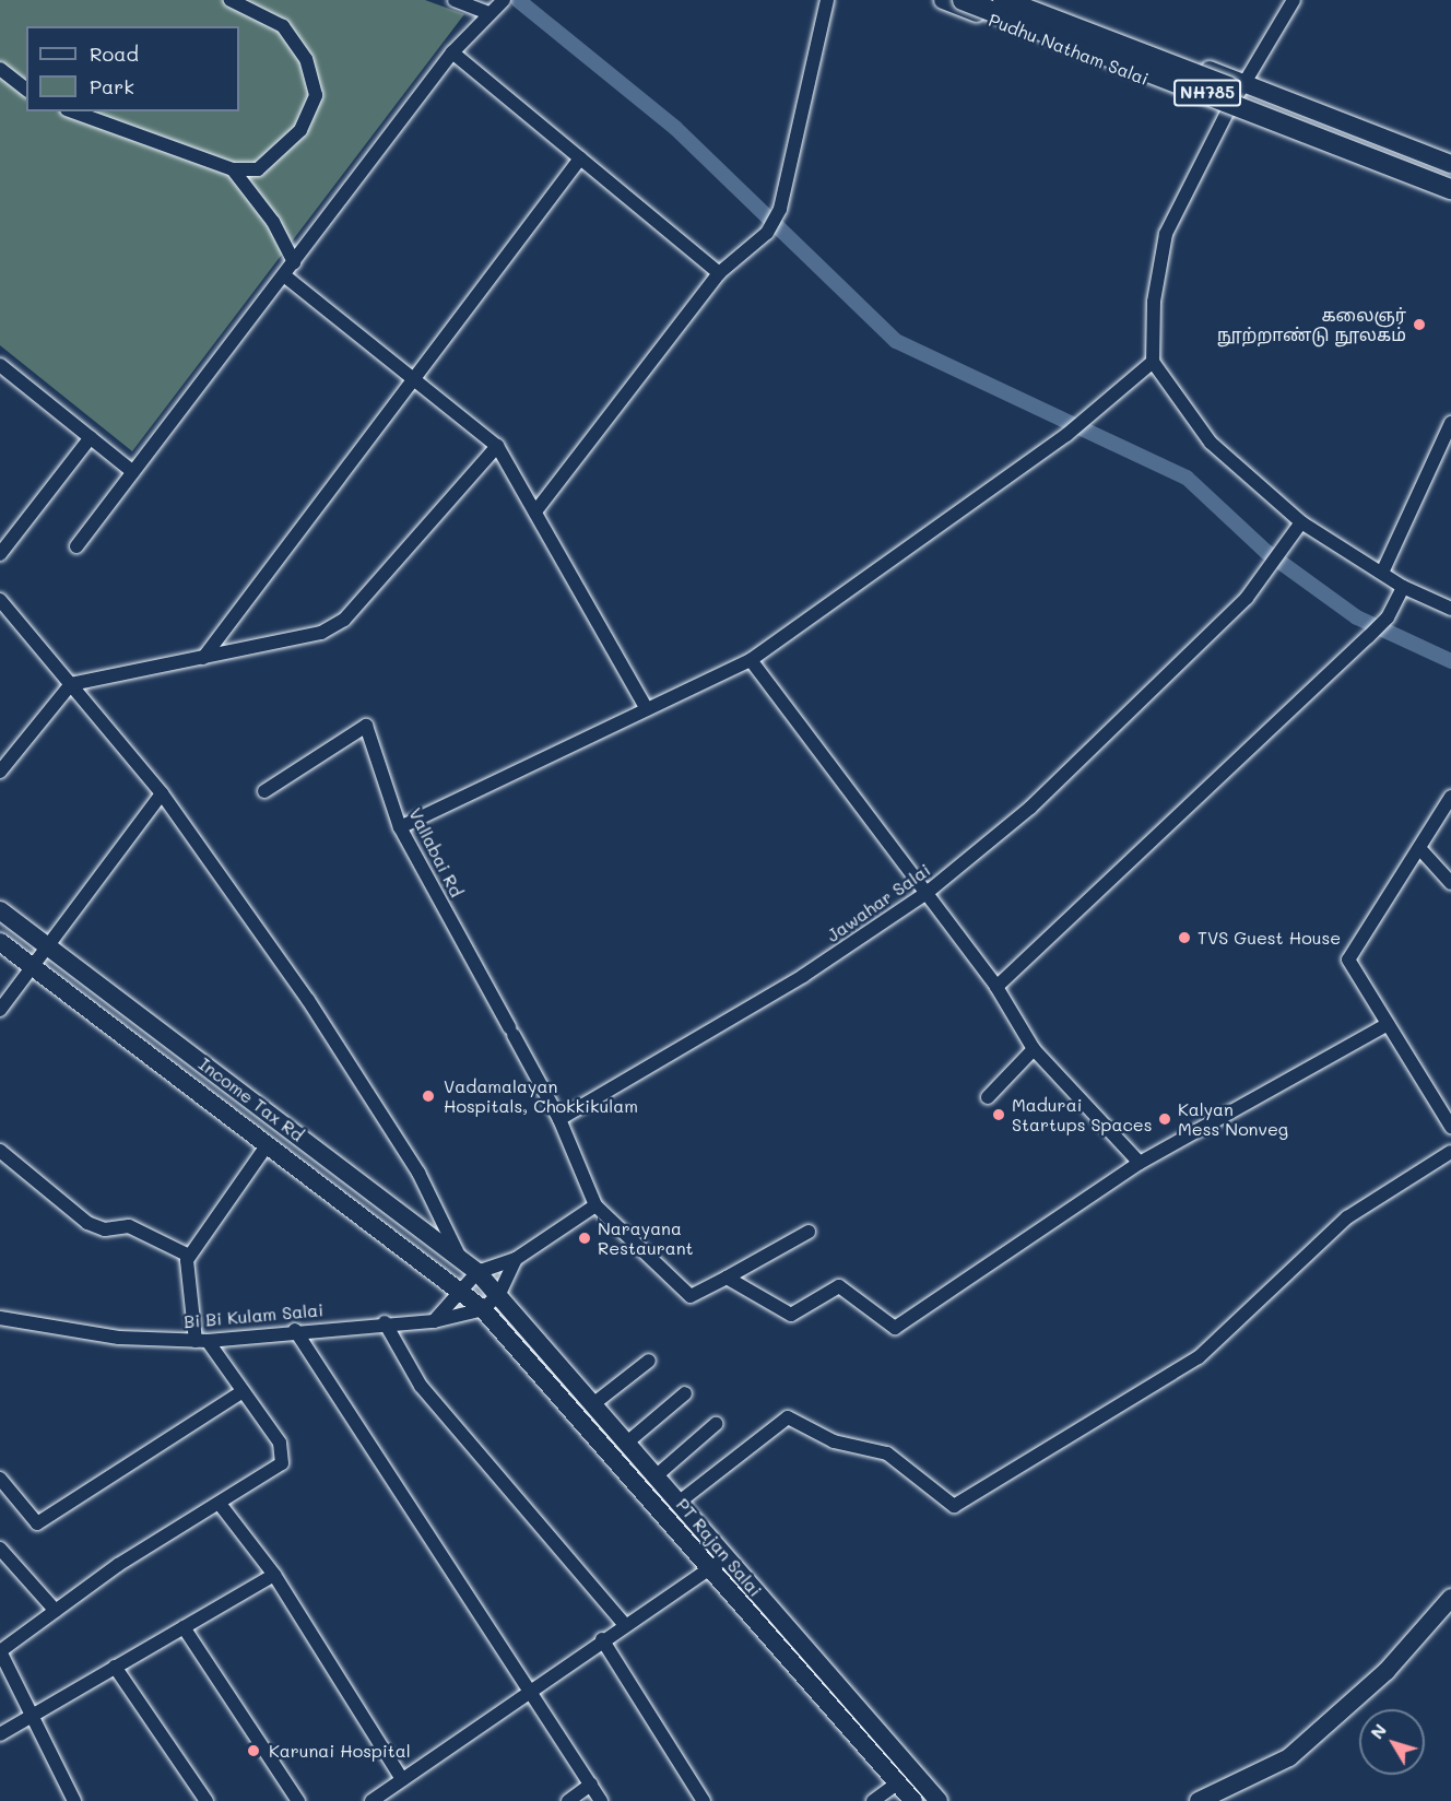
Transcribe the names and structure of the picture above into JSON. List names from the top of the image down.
{
  "streets": {
    "highway": ["NH785"],
    "main road": ["Pudhu Natham Salai", "Income Tax Rd", "PT Rajan Salai"],
    "street": ["Vallabai Rd", "Jawahar Salai", "Bi Bi Kulam Salai"]
  },
  "crossings": [
    ["Vallabai Rd", "Jawahar Salai"],
    ["Income Tax Rd", "Bi Bi Kulam Salai"],
    ["Income Tax Rd", "PT Rajan Salai"],
    ["Bi Bi Kulam Salai", "PT Rajan Salai"]
  ],
  "places": [
    "கலைஞர் நூற்றாண்டு நூலகம்",
    "TVS Guest House",
    "Vadamalayan Hospitals, Chokkikulam",
    "Madurai Startups Spaces",
    "Kalyan Mess Nonveg",
    "Narayana Restaurant",
    "Karunai Hospital"
  ],
  "legend": ["Road", "Park"],
  "north": "top left"
}
